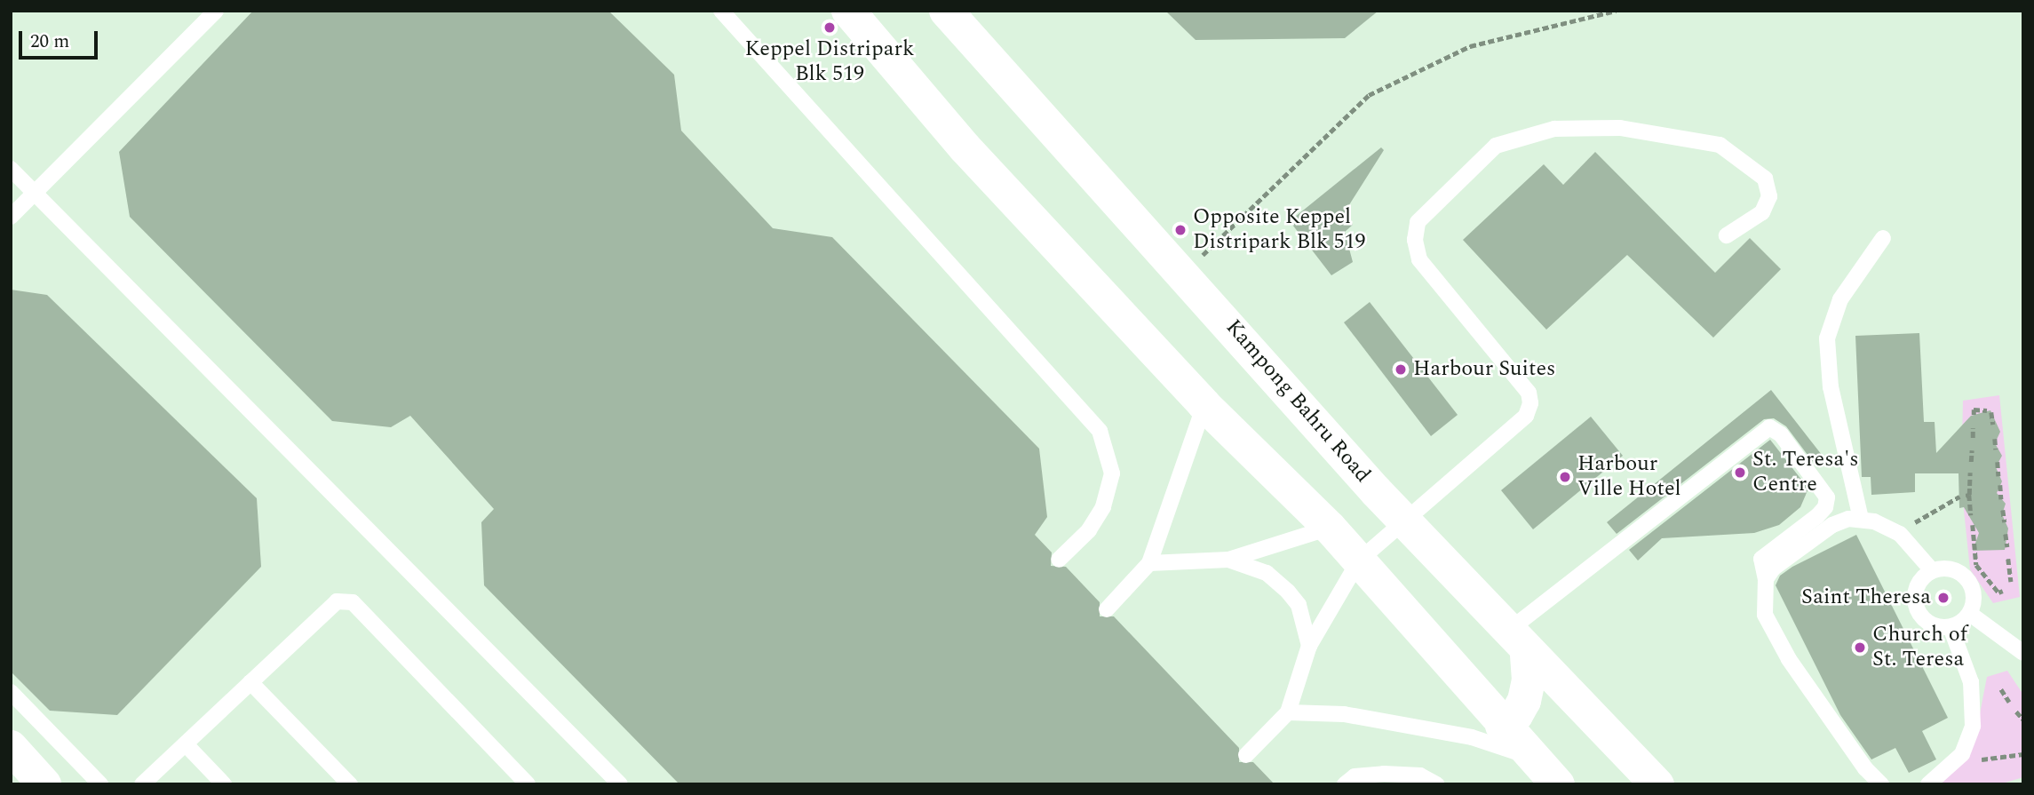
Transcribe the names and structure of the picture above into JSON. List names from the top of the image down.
{
  "streets": {
    "main road": ["Kampong Bahru Road"]
  },
  "places": [
    "Keppel Distripark Blk 519",
    "Opposite Keppel Distripark Blk 519",
    "Harbour Suites",
    "St. Teresa's Centre",
    "Harbour Ville Hotel",
    "Saint Theresa",
    "Church of St. Teresa"
  ],
  "scale_bar": "20 m"
}
